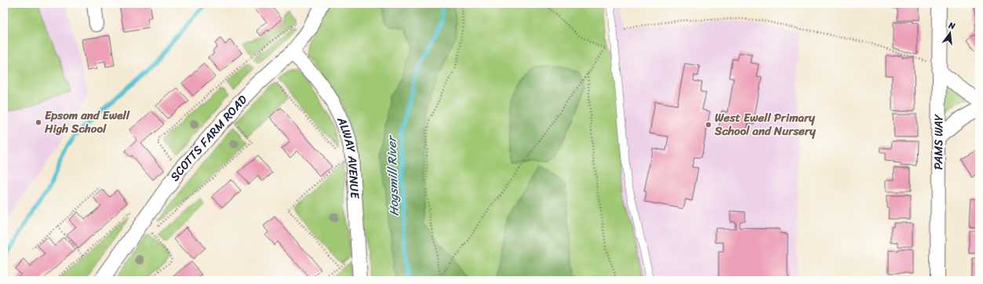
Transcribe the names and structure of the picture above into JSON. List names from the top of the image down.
{
  "streets": {
    "street": ["SCOTTS FARM ROAD", "PAMS WAY", "ALWAY AVENUE"]
  },
  "crossings": [
    ["SCOTTS FARM ROAD", "ALWAY AVENUE"]
  ],
  "water": ["Hogsmill River"],
  "places": ["Epsom and Ewell High School", "West Ewell Primary School and Nursery"],
  "north": "top"
}
